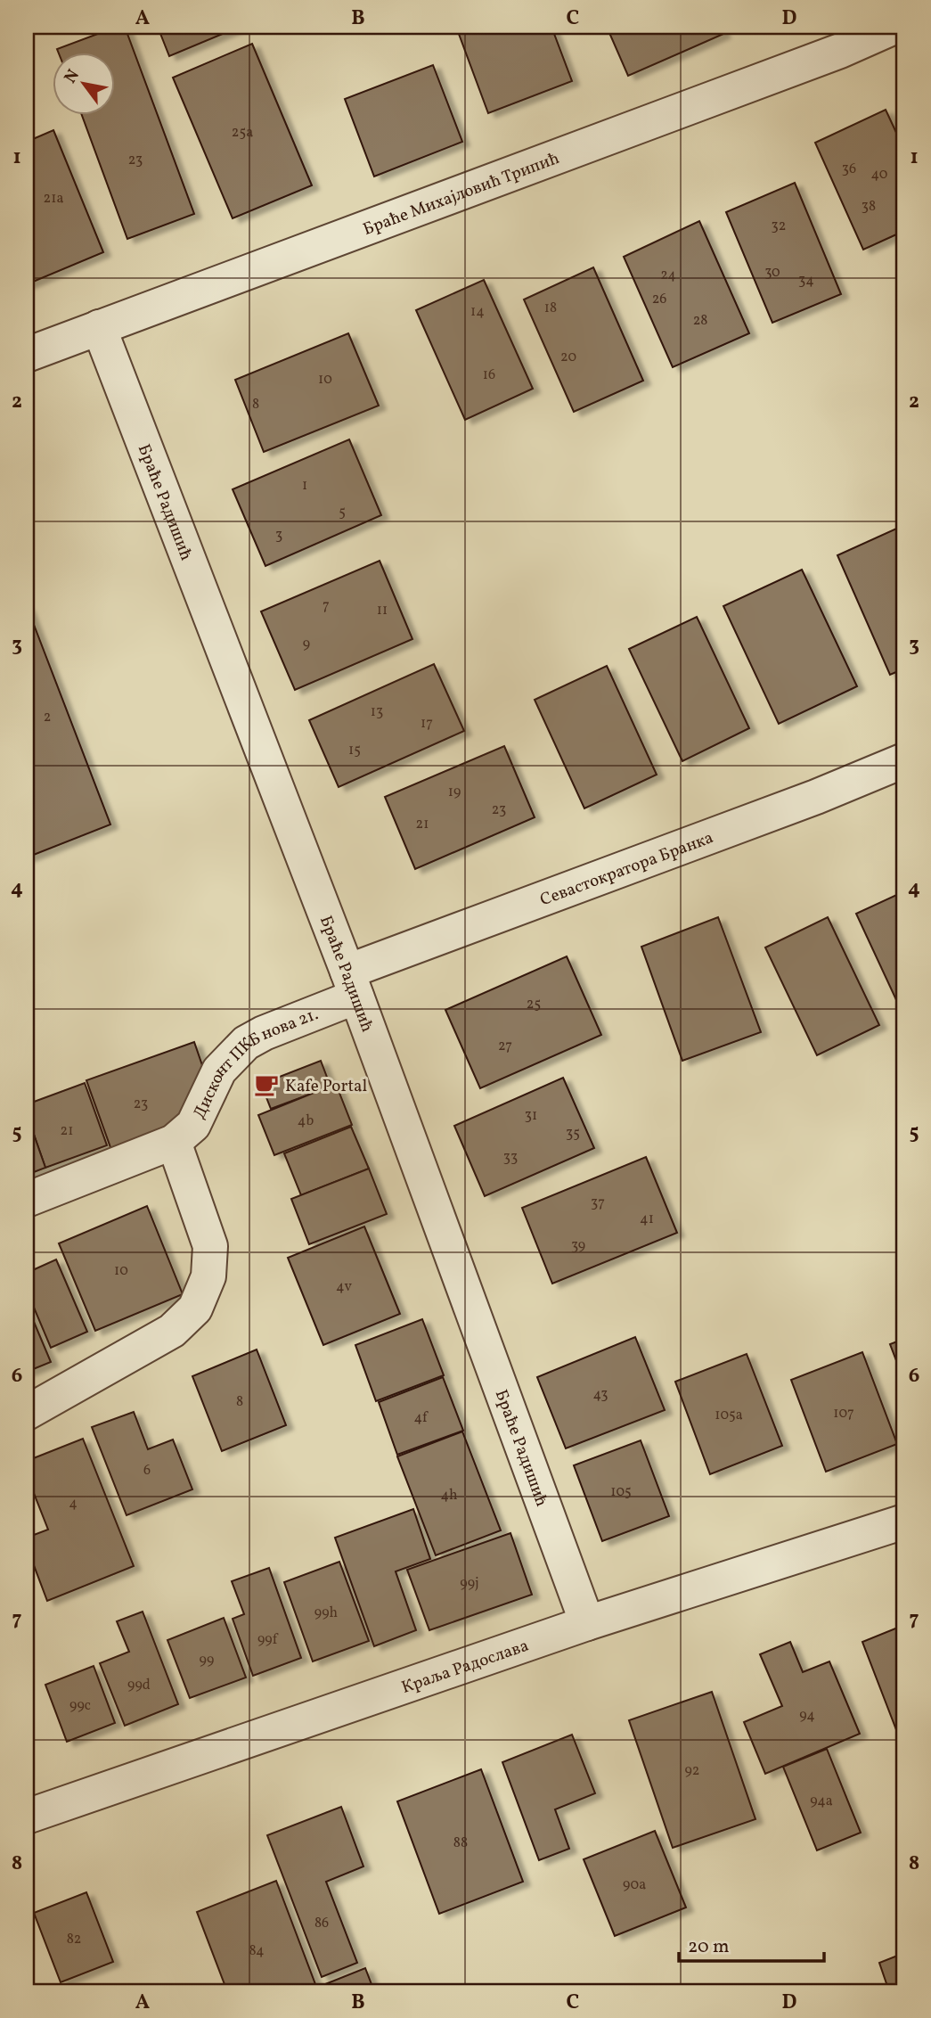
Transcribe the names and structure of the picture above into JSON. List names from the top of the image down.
{
  "streets": {
    "street": [
      "Браће Михајловић Трипић",
      "Браће Радишић",
      "Севастократора Бранка",
      "Дисконт ПКБ нова 21.",
      "Краља Радослава"
    ]
  },
  "crossings": [
    ["Браће Михајловић Трипић", "Браће Радишић"],
    ["Браће Радишић", "Севастократора Бранка"],
    ["Браће Радишић", "Дисконт ПКБ нова 21."],
    ["Браће Радишић", "Краља Радослава"],
    ["Севастократора Бранка", "Дисконт ПКБ нова 21."]
  ],
  "places": {
    "cafe": ["Kafe Portal"]
  },
  "house_numbers": [
    "25a",
    "23",
    "36",
    "40",
    "21a",
    "38",
    "32",
    "30",
    "24",
    "34",
    "26",
    "18",
    "14",
    "28",
    "20",
    "16",
    "10",
    "8",
    "1",
    "5",
    "3",
    "7",
    "11",
    "9",
    "13",
    "2",
    "17",
    "15",
    "19",
    "23",
    "21",
    "25",
    "27",
    "23",
    "31",
    "4b",
    "21",
    "35",
    "33",
    "37",
    "41",
    "39",
    "10",
    "4v",
    "43",
    "8",
    "107",
    "105a",
    "4f",
    "6",
    "105",
    "4h",
    "4",
    "99j",
    "99h",
    "99f",
    "99",
    "99d",
    "99c",
    "94",
    "92",
    "94a",
    "88",
    "90a",
    "86",
    "82",
    "84"
  ],
  "scale_bar": "20 m",
  "north": "top left",
  "grid": {
    "columns": [
      "A",
      "B",
      "C",
      "D"
    ],
    "rows": [
      "1",
      "2",
      "3",
      "4",
      "5",
      "6",
      "7",
      "8"
    ]
  }
}
